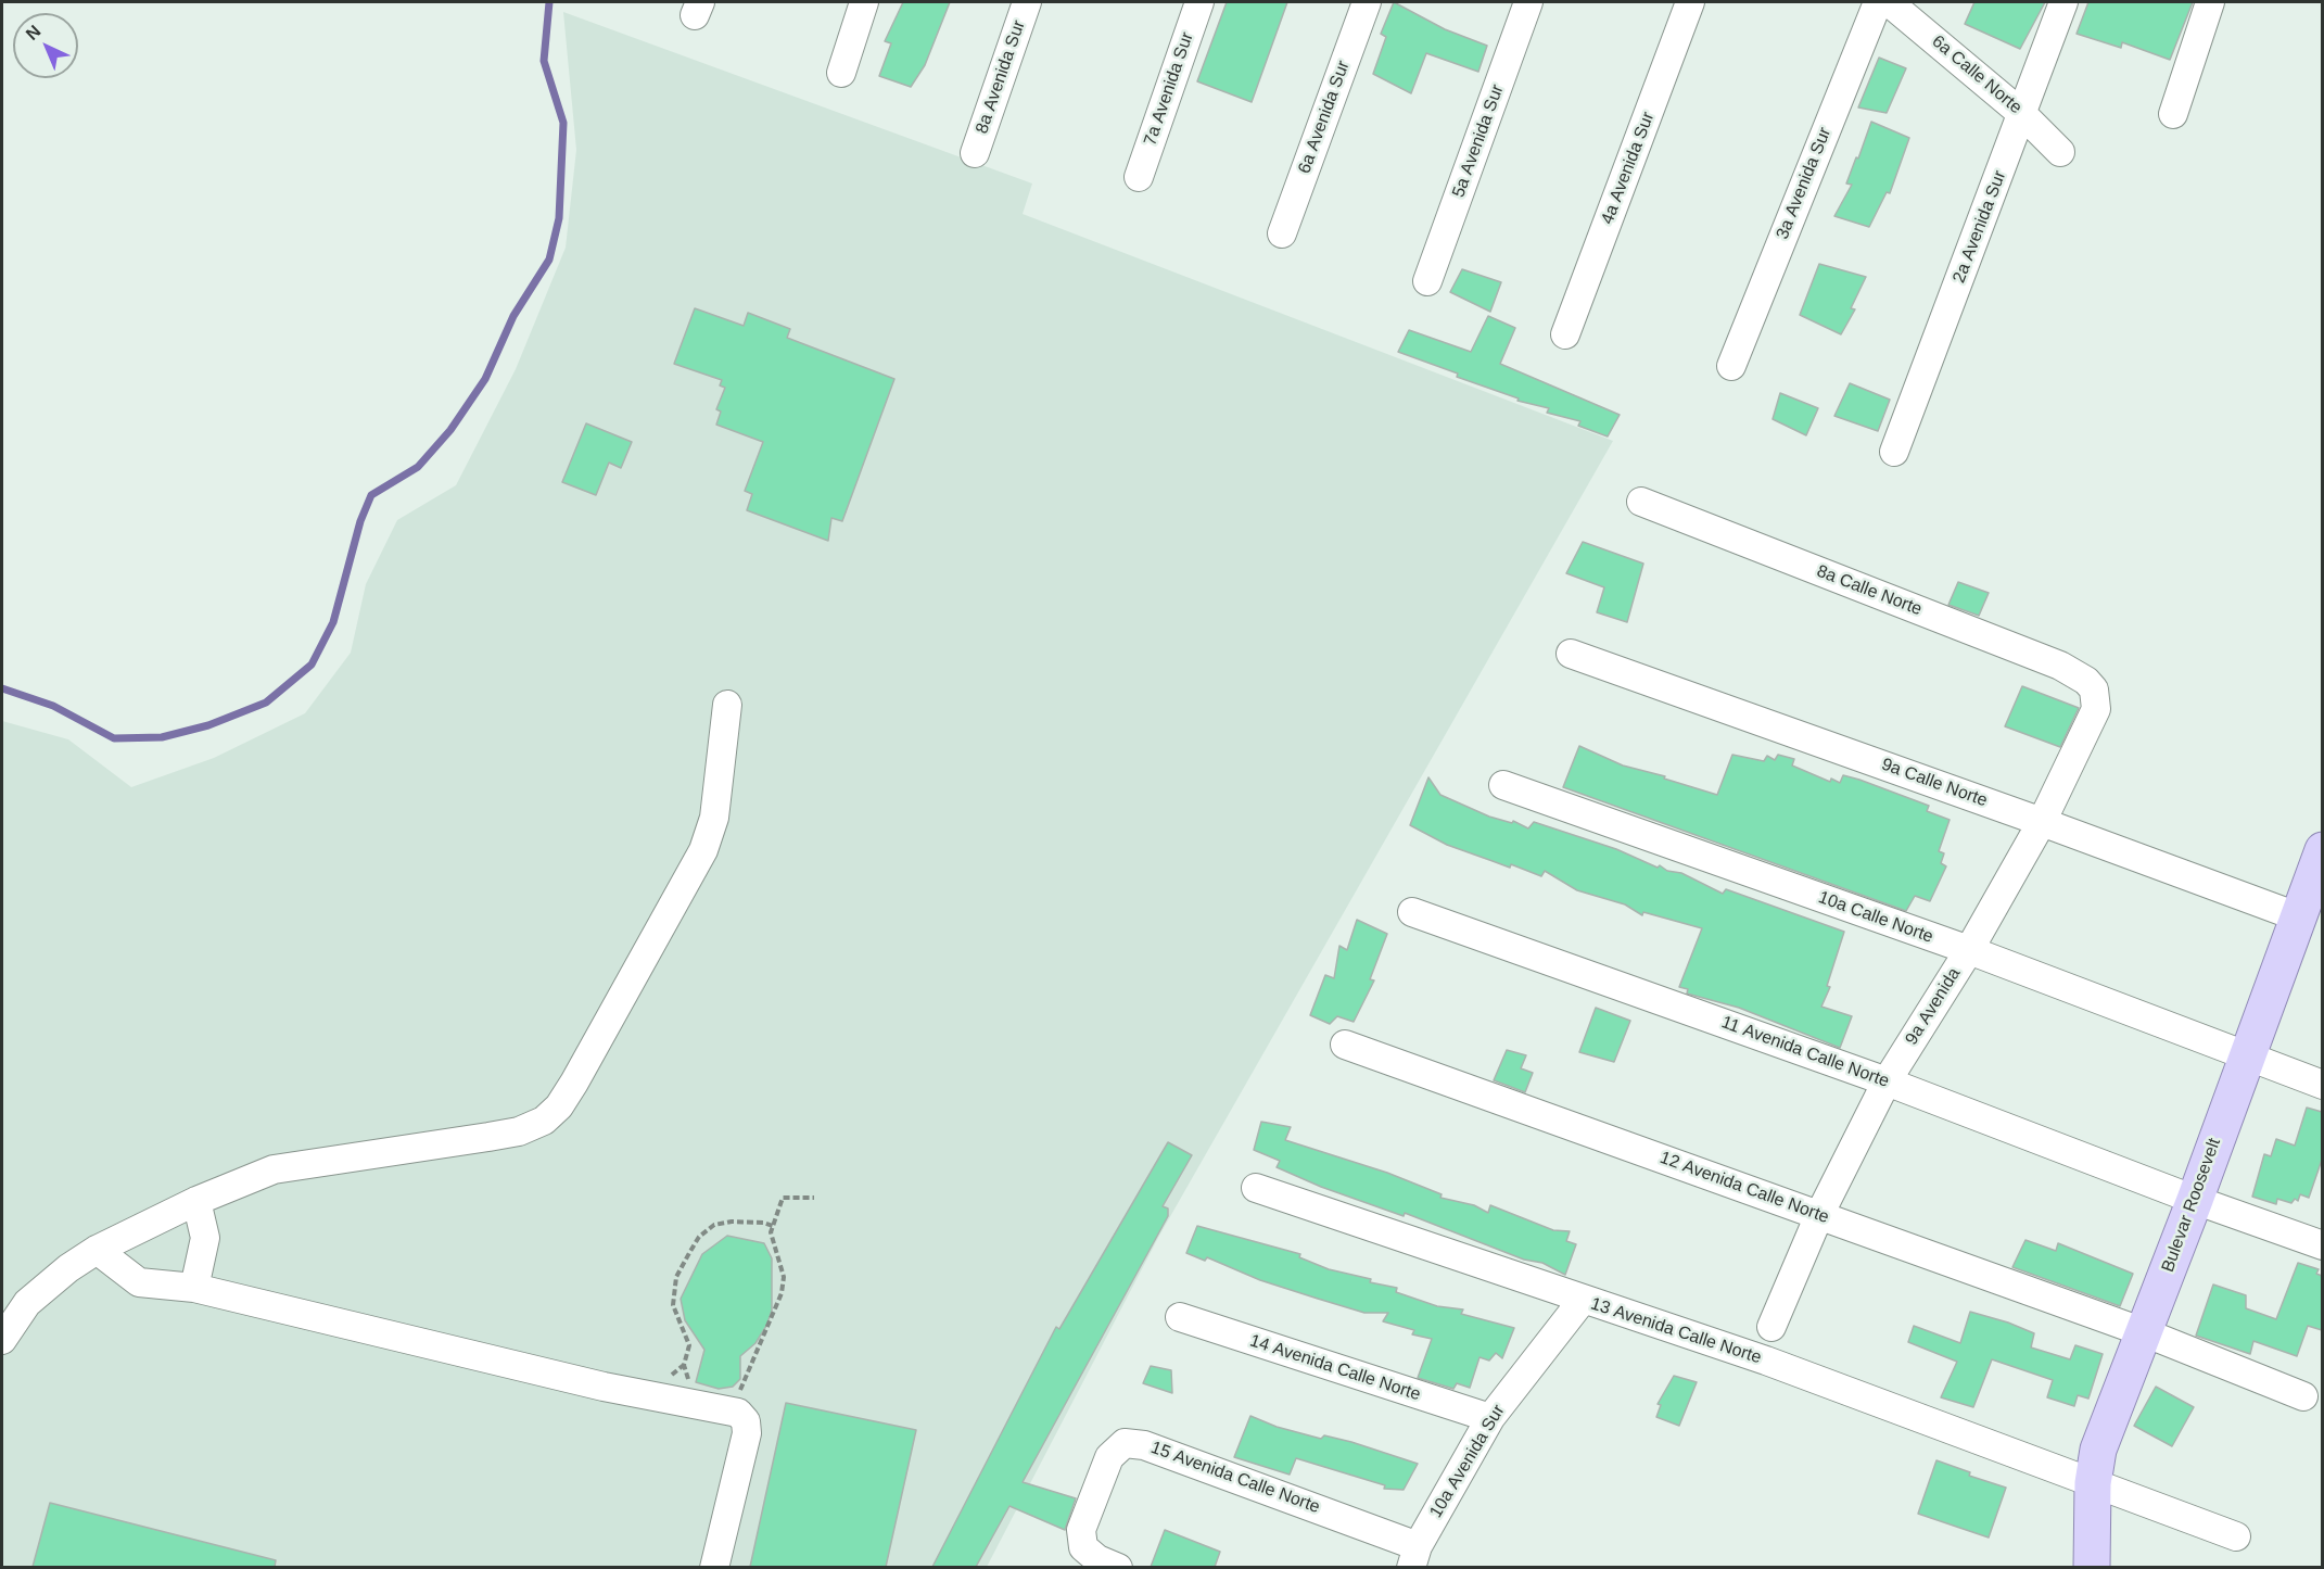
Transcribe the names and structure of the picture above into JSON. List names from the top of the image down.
{
  "streets": {
    "main road": ["Bulevar Roosevelt"],
    "street": [
      "6a Calle Norte",
      "8a Avenida Sur",
      "7a Avenida Sur",
      "6a Avenida Sur",
      "5a Avenida Sur",
      "4a Avenida Sur",
      "3a Avenida Sur",
      "2a Avenida Sur",
      "8a Calle Norte",
      "9a Calle Norte",
      "10a Calle Norte",
      "9a Avenida",
      "11 Avenida Calle Norte",
      "12 Avenida Calle Norte",
      "13 Avenida Calle Norte",
      "14 Avenida Calle Norte",
      "10a Avenida Sur",
      "15 Avenida Calle Norte"
    ]
  },
  "crossings": [
    ["6a Calle Norte", "2a Avenida Sur"],
    ["8a Calle Norte", "9a Avenida"],
    ["9a Calle Norte", "9a Avenida"],
    ["9a Calle Norte", "Bulevar Roosevelt"],
    ["10a Calle Norte", "9a Avenida"],
    ["10a Calle Norte", "Bulevar Roosevelt"],
    ["9a Avenida", "11 Avenida Calle Norte"],
    ["9a Avenida", "12 Avenida Calle Norte"],
    ["11 Avenida Calle Norte", "Bulevar Roosevelt"],
    ["12 Avenida Calle Norte", "Bulevar Roosevelt"],
    ["Bulevar Roosevelt", "13 Avenida Calle Norte"],
    ["13 Avenida Calle Norte", "10a Avenida Sur"],
    ["14 Avenida Calle Norte", "10a Avenida Sur"],
    ["10a Avenida Sur", "15 Avenida Calle Norte"]
  ],
  "north": "top left"
}
